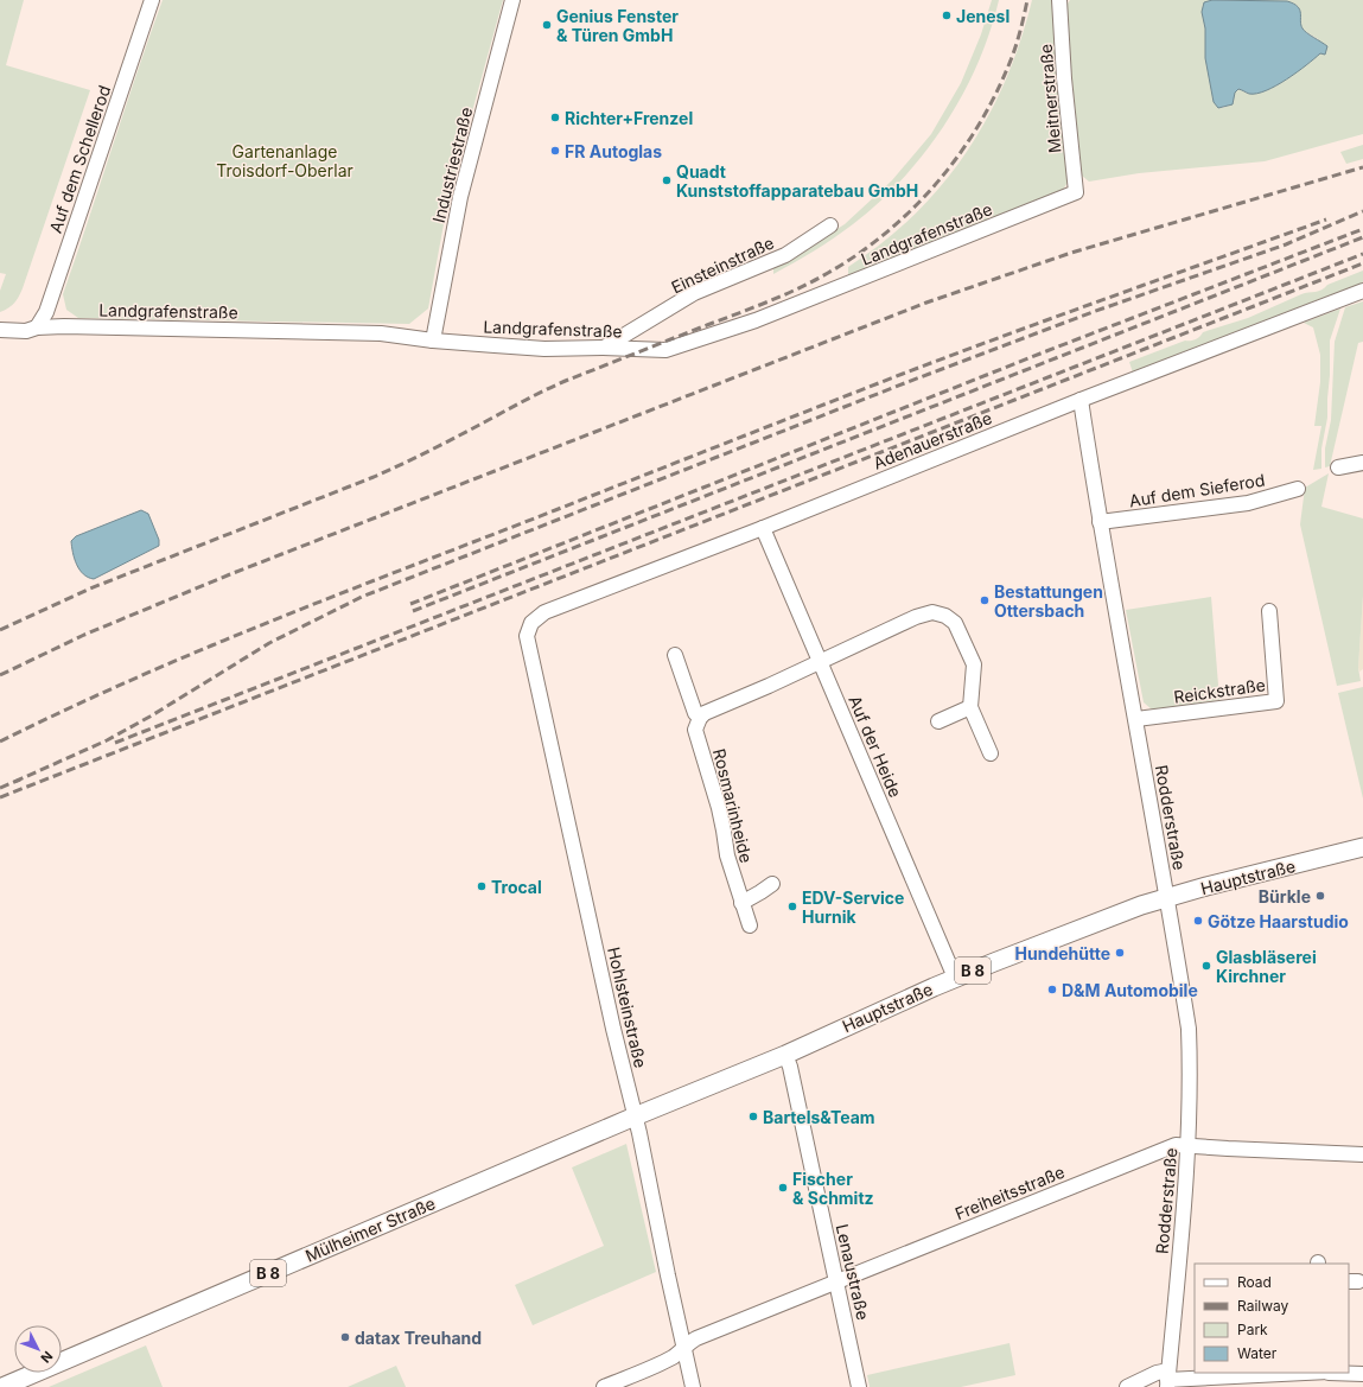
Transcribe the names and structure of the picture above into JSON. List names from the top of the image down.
{
  "streets": {
    "main road": ["Hauptstraße", "B 8", "Mülheimer Straße"],
    "street": [
      "Meitnerstraße",
      "Auf dem Schellerod",
      "Industriestraße",
      "Landgrafenstraße",
      "Einsteinstraße",
      "Adenauerstraße",
      "Auf dem Sieferod",
      "Reickstraße",
      "Auf der Heide",
      "Rosmarinheide",
      "Rodderstraße",
      "Hohlsteinstraße",
      "Freiheitsstraße",
      "Lenaustraße"
    ]
  },
  "crossings": [
    ["Meitnerstraße", "Landgrafenstraße"],
    ["Auf dem Schellerod", "Landgrafenstraße"],
    ["Industriestraße", "Landgrafenstraße"],
    ["Landgrafenstraße", "Einsteinstraße"],
    ["Adenauerstraße", "Auf der Heide"],
    ["Adenauerstraße", "Rodderstraße"],
    ["Adenauerstraße", "Hohlsteinstraße"],
    ["Auf dem Sieferod", "Rodderstraße"],
    ["Reickstraße", "Rodderstraße"],
    ["Auf der Heide", "Hauptstraße"],
    ["Rodderstraße", "Hauptstraße"],
    ["Rodderstraße", "Freiheitsstraße"],
    ["Hauptstraße", "Hohlsteinstraße"],
    ["Hauptstraße", "Mülheimer Straße"],
    ["Hauptstraße", "Lenaustraße"],
    ["Hohlsteinstraße", "Freiheitsstraße"],
    ["Hohlsteinstraße", "Mülheimer Straße"],
    ["Freiheitsstraße", "Lenaustraße"]
  ],
  "parks": ["Gartenanlage Troisdorf-Oberlar"],
  "places": [
    "Jenesl",
    "Genius Fenster & Türen GmbH",
    "Richter+Frenzel",
    "FR Autoglas",
    "Quadt Kunststoffapparatebau GmbH",
    "Bestattungen Ottersbach",
    "Trocal",
    "Bürkle",
    "EDV-Service Hurnik",
    "Götze Haarstudio",
    "Hundehütte",
    "Glasbläserei Kirchner",
    "D&M Automobile",
    "Bartels&Team",
    "Fischer & Schmitz",
    "datax Treuhand"
  ],
  "legend": [
    "Road",
    "Railway",
    "Park",
    "Water"
  ],
  "north": "bottom right"
}
